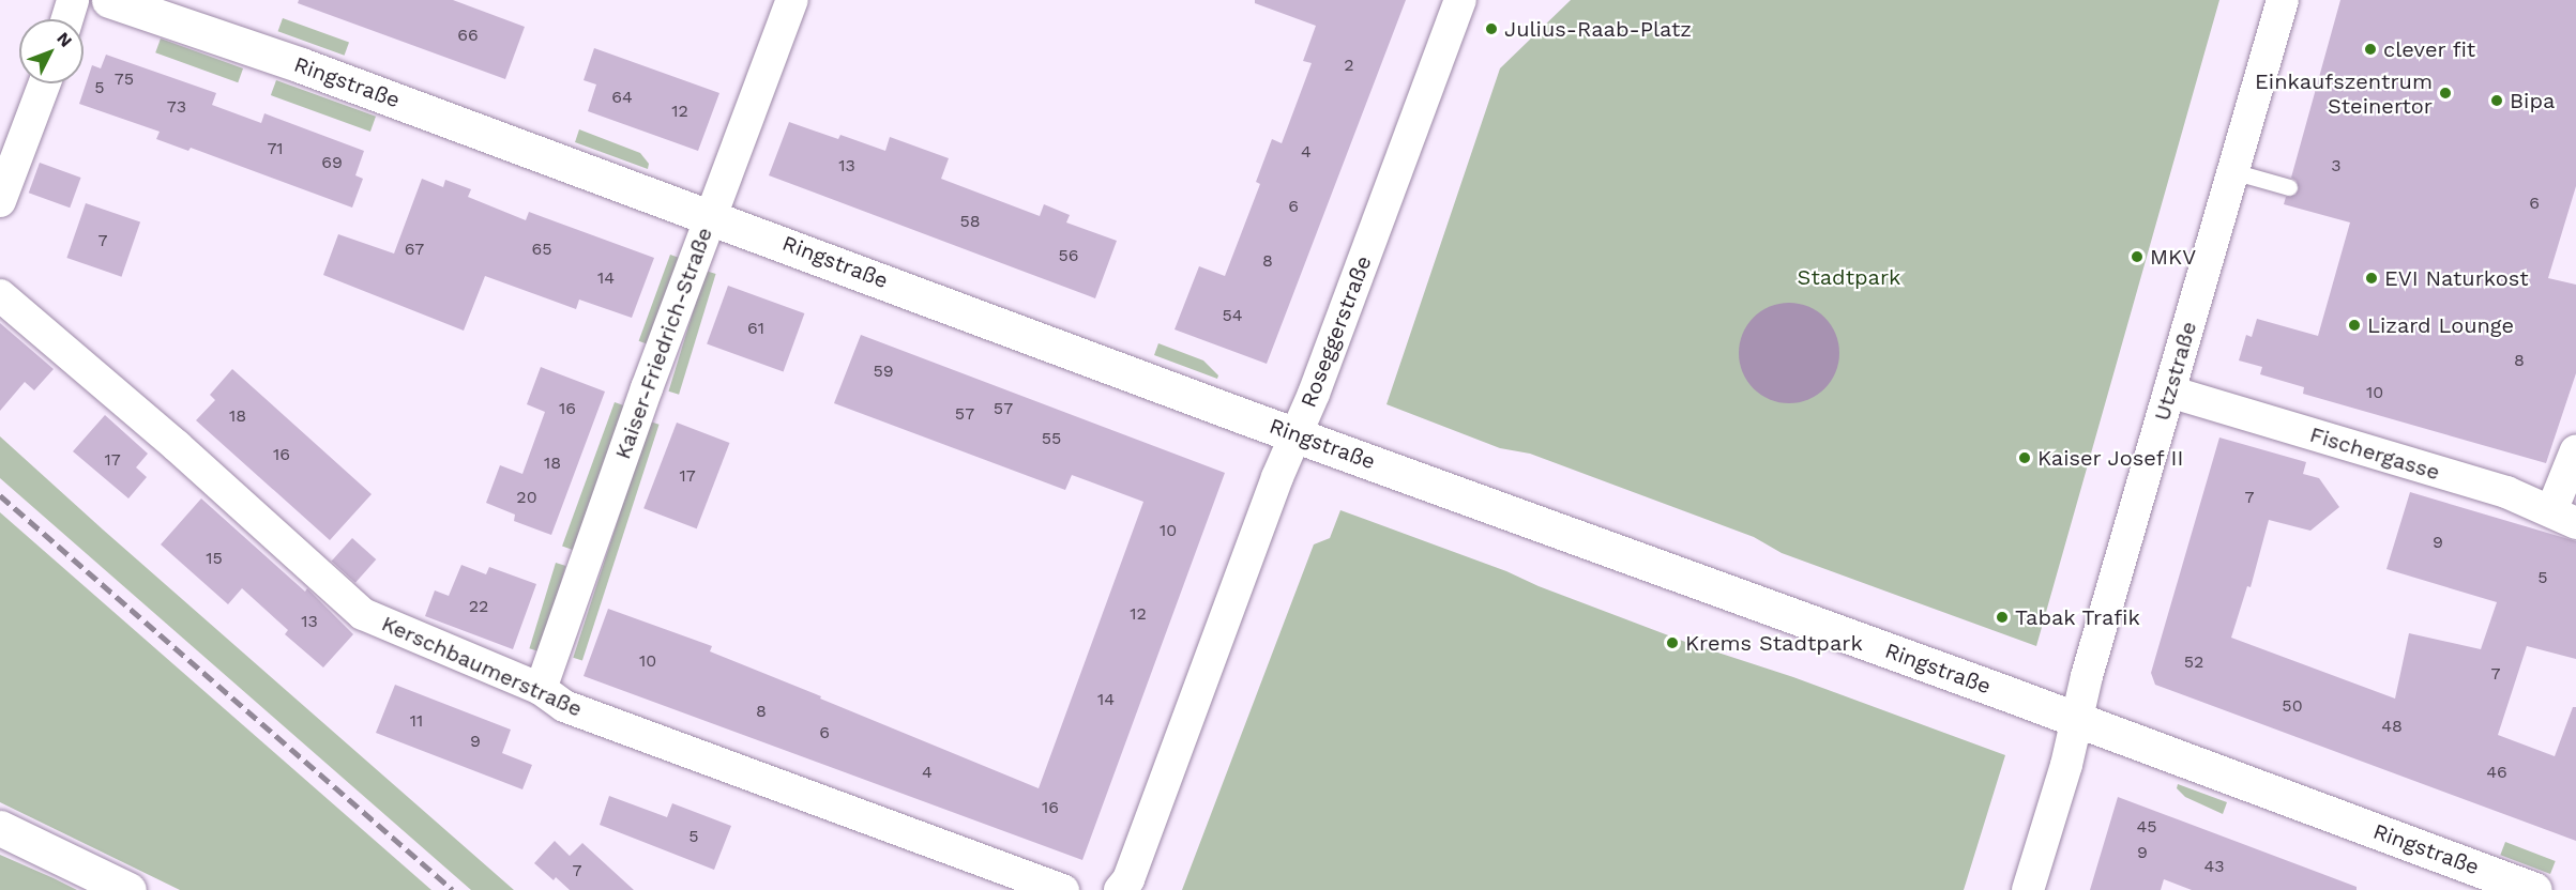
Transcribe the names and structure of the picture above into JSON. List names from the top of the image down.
{
  "streets": {
    "main road": ["Ringstraße"],
    "street": [
      "Roseggerstraße",
      "Kaiser-Friedrich-Straße",
      "Utzstraße",
      "Fischergasse",
      "Kerschbaumerstraße"
    ]
  },
  "crossings": [
    ["Ringstraße", "Roseggerstraße"],
    ["Ringstraße", "Kaiser-Friedrich-Straße"],
    ["Ringstraße", "Utzstraße"],
    ["Kaiser-Friedrich-Straße", "Kerschbaumerstraße"],
    ["Utzstraße", "Fischergasse"]
  ],
  "parks": ["Stadtpark"],
  "places": [
    "Julius-Raab-Platz",
    "clever fit",
    "Einkaufszentrum Steinertor",
    "Bipa",
    "MKV",
    "EVI Naturkost",
    "Lizard Lounge",
    "Kaiser Josef II",
    "Tabak Trafik",
    "Krems Stadtpark"
  ],
  "house_numbers": [
    "66",
    "2",
    "75",
    "5",
    "64",
    "73",
    "12",
    "71",
    "4",
    "69",
    "13",
    "3",
    "6",
    "6",
    "58",
    "7",
    "67",
    "65",
    "56",
    "8",
    "14",
    "54",
    "61",
    "8",
    "59",
    "10",
    "16",
    "57",
    "57",
    "18",
    "55",
    "16",
    "17",
    "18",
    "17",
    "20",
    "7",
    "10",
    "9",
    "15",
    "5",
    "22",
    "12",
    "13",
    "10",
    "52",
    "7",
    "14",
    "50",
    "8",
    "11",
    "48",
    "6",
    "9",
    "4",
    "46",
    "16",
    "45",
    "5",
    "9",
    "43",
    "7"
  ],
  "north": "top right"
}
